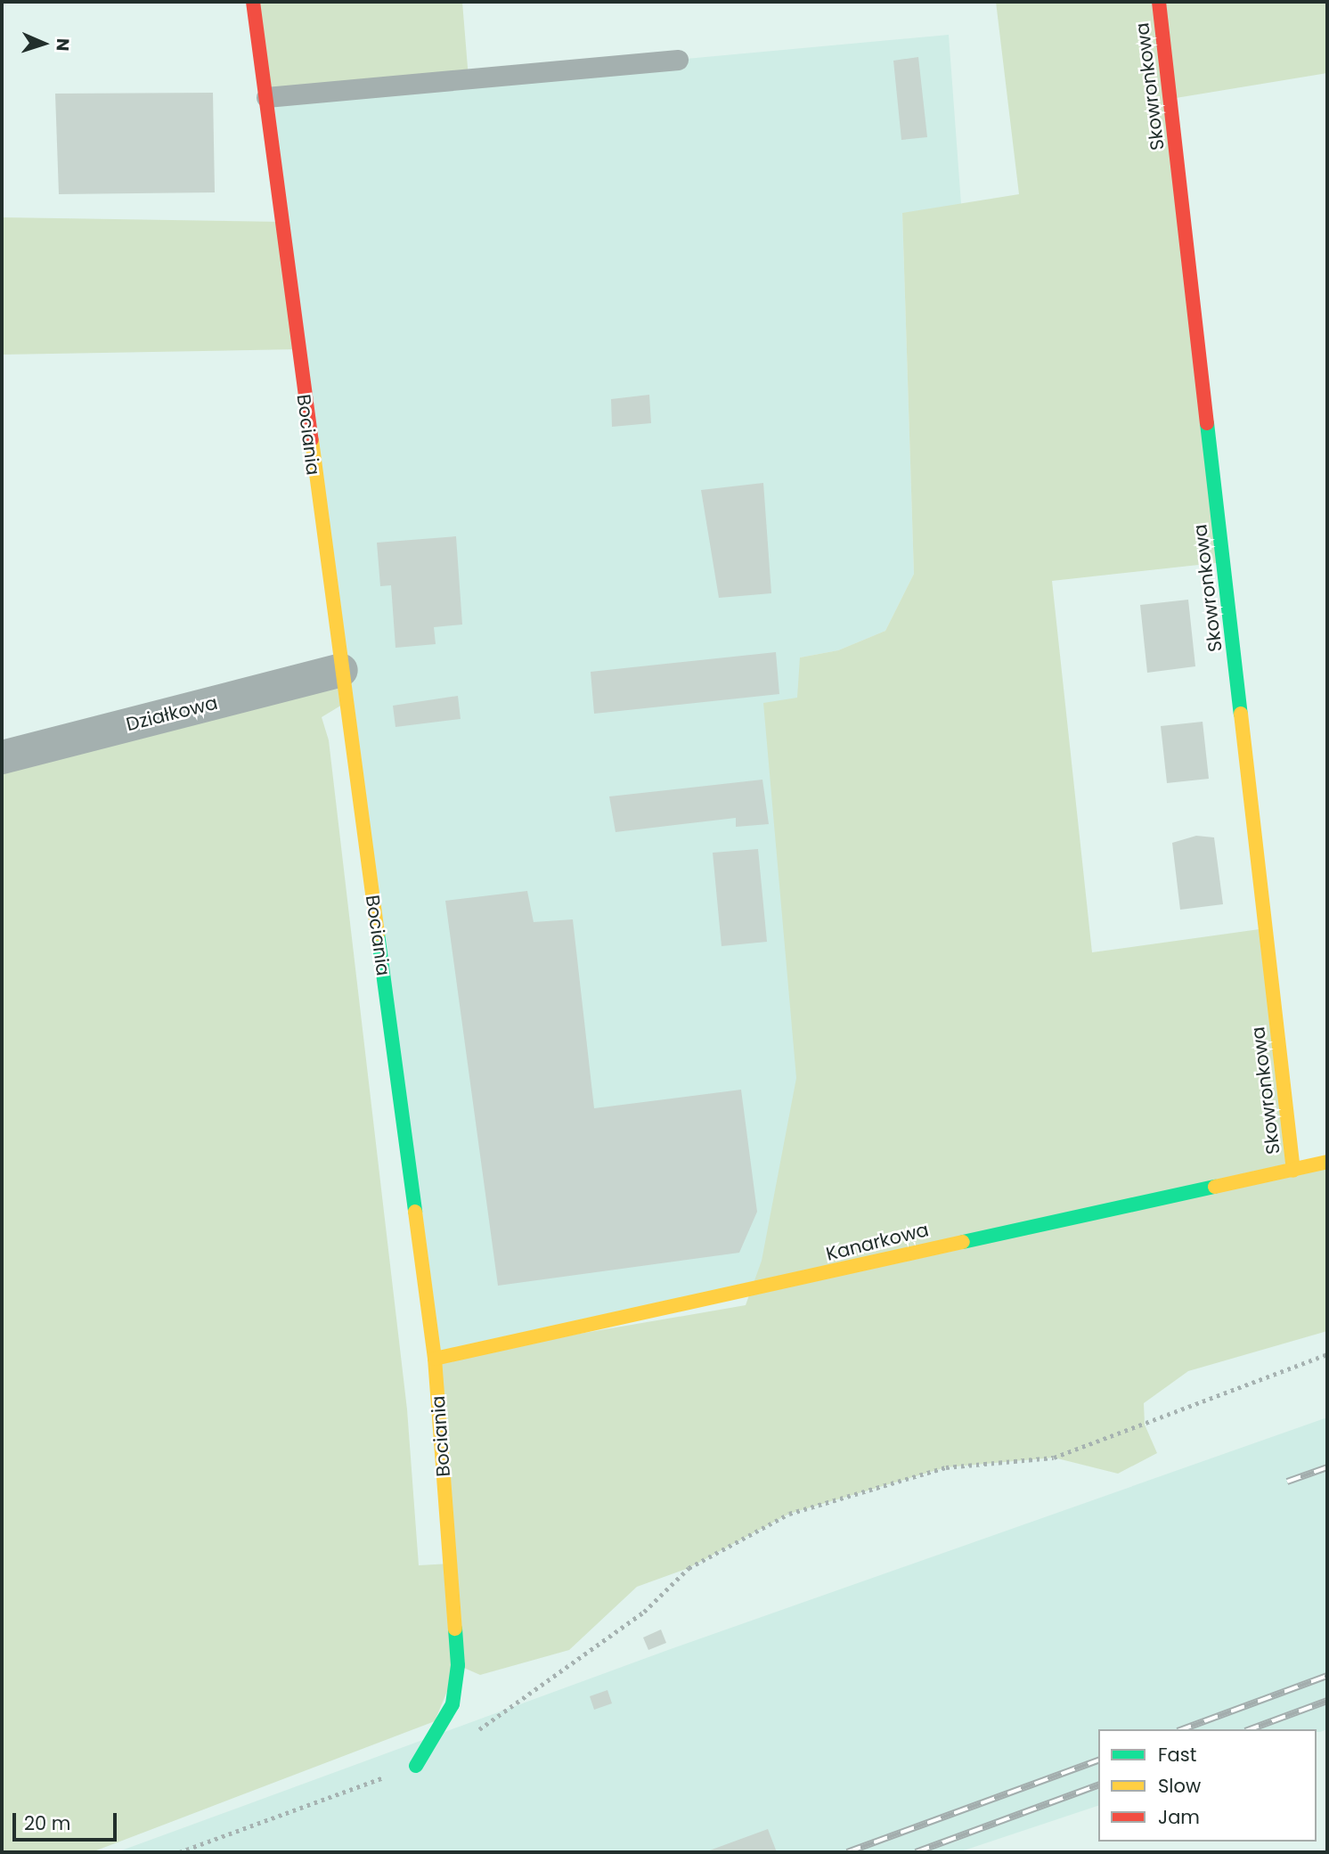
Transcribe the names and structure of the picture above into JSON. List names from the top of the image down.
{
  "streets": {
    "street": [
      "Skowronkowa",
      "Bociania",
      "Działkowa",
      "Kanarkowa"
    ]
  },
  "crossings": [
    ["Skowronkowa", "Kanarkowa"],
    ["Bociania", "Działkowa"],
    ["Bociania", "Kanarkowa"]
  ],
  "legend": ["Fast", "Slow", "Jam"],
  "scale_bar": "20 m",
  "north": "right"
}
